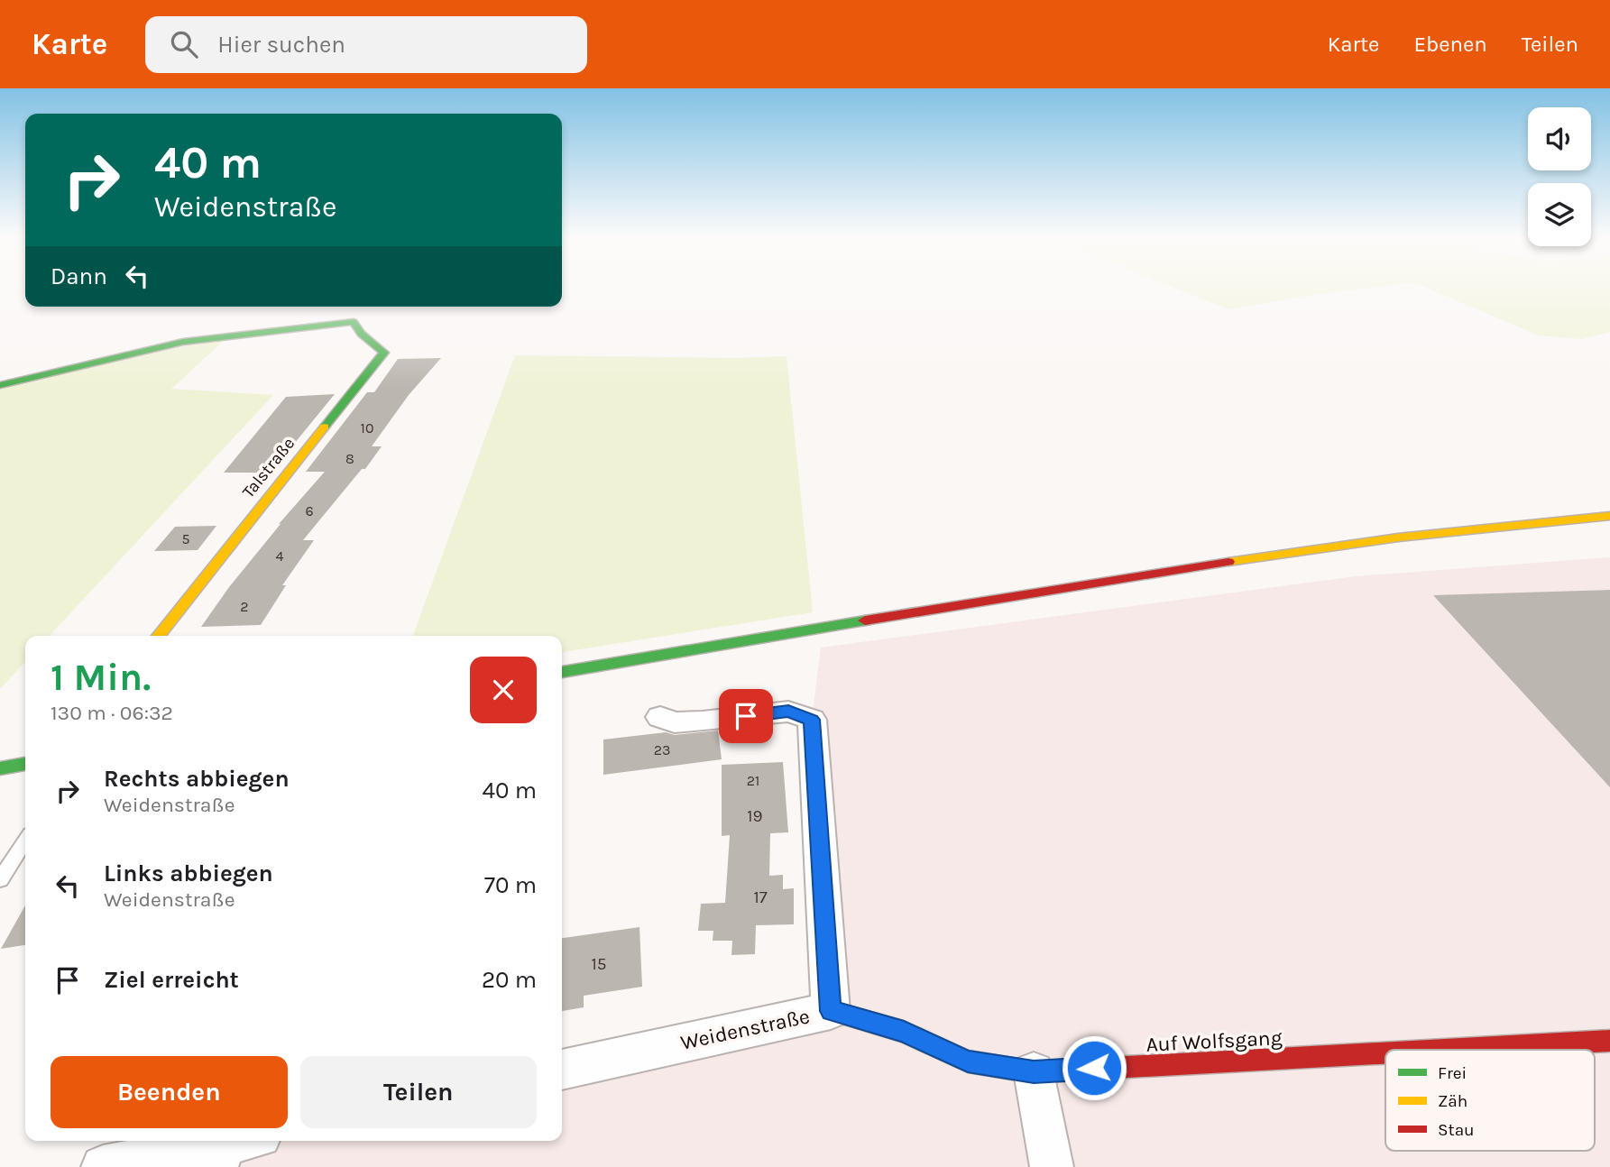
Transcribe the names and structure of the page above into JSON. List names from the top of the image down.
{
  "streets": {
    "main road": ["Talstraße", "Auf Wolfsgang"],
    "street": ["Weidenstraße"]
  },
  "crossings": [
    ["Weidenstraße", "Auf Wolfsgang"]
  ],
  "house_numbers": [
    "10",
    "8",
    "6",
    "5",
    "4",
    "2",
    "23",
    "21",
    "19",
    "17",
    "15"
  ],
  "legend": ["Frei", "Zäh", "Stau"],
  "page": {
    "header": "Karte",
    "search": "Hier suchen",
    "nav": ["Karte", "Ebenen", "Teilen"],
    "turn": ["40 m", "Weidenstraße"],
    "then": "Dann",
    "heading": ["1 Min.", "130 m · 06:32"],
    "list": [
      {
        "name": "Rechts abbiegen",
        "note": "Weidenstraße",
        "value": "40 m"
      },
      {
        "name": "Links abbiegen",
        "note": "Weidenstraße",
        "value": "70 m"
      },
      {
        "name": "Ziel erreicht",
        "value": "20 m"
      }
    ],
    "buttons": ["Beenden", "Teilen"]
  }
}
